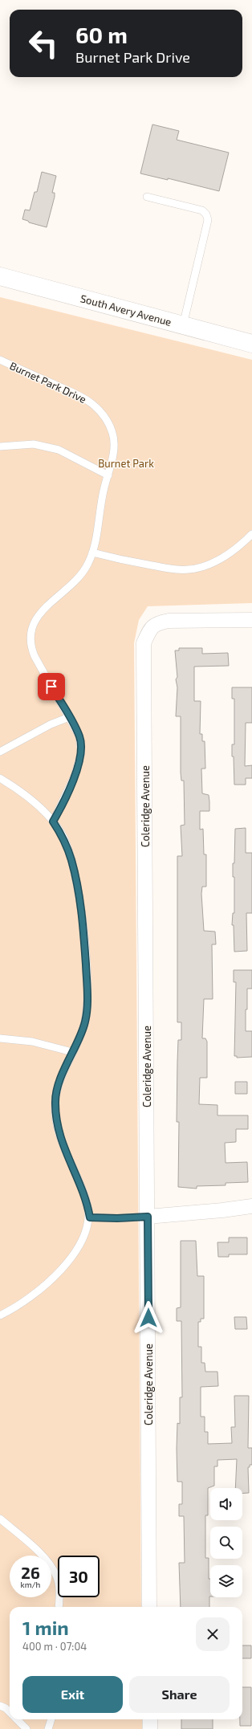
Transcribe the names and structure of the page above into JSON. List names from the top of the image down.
{
  "streets": {
    "street": ["South Avery Avenue", "Coleridge Avenue"],
    "lane": ["Burnet Park Drive"]
  },
  "parks": ["Burnet Park"],
  "page": {
    "turn": ["60 m", "Burnet Park Drive"],
    "speed": "26 km/h",
    "limit": "30",
    "heading": ["1 min", "400 m · 07:04"],
    "buttons": ["Exit", "Share"]
  }
}
